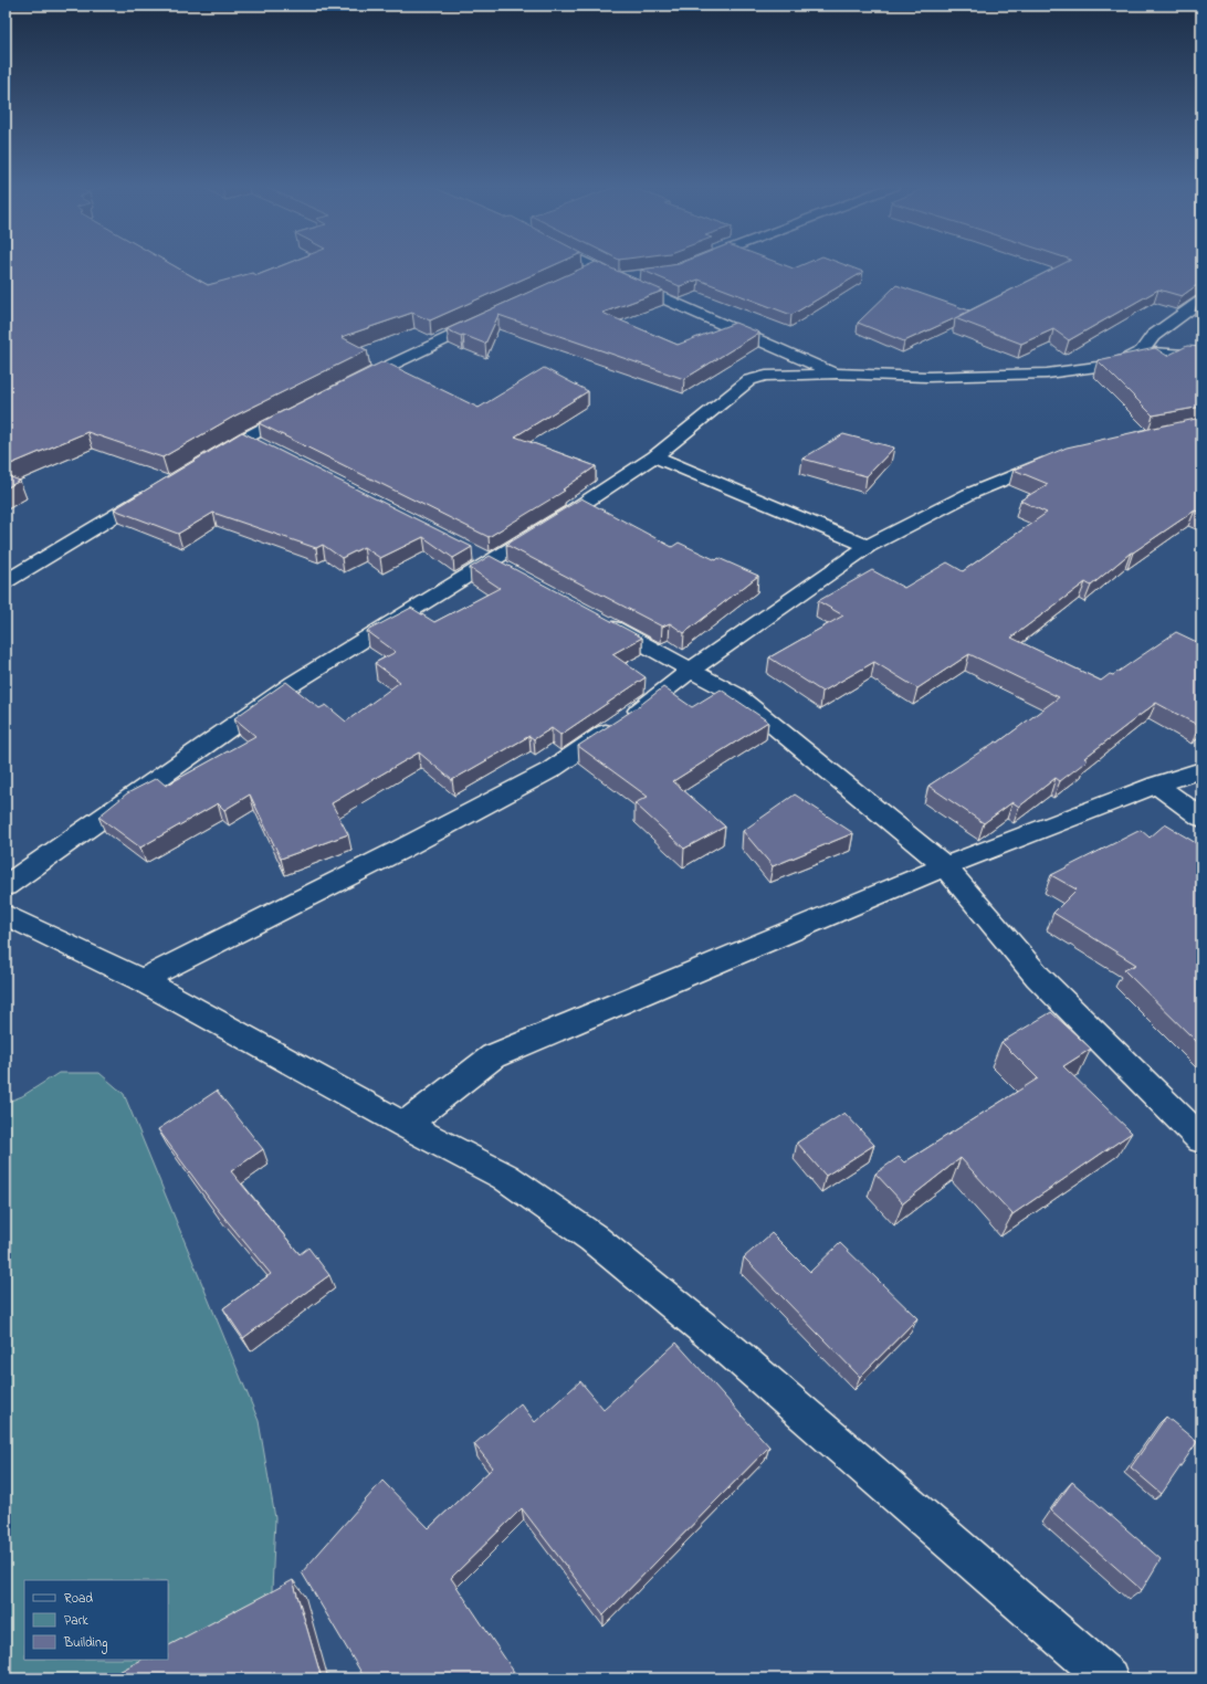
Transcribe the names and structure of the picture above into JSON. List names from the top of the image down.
{
  "legend": ["Road", "Park", "Building"]
}
